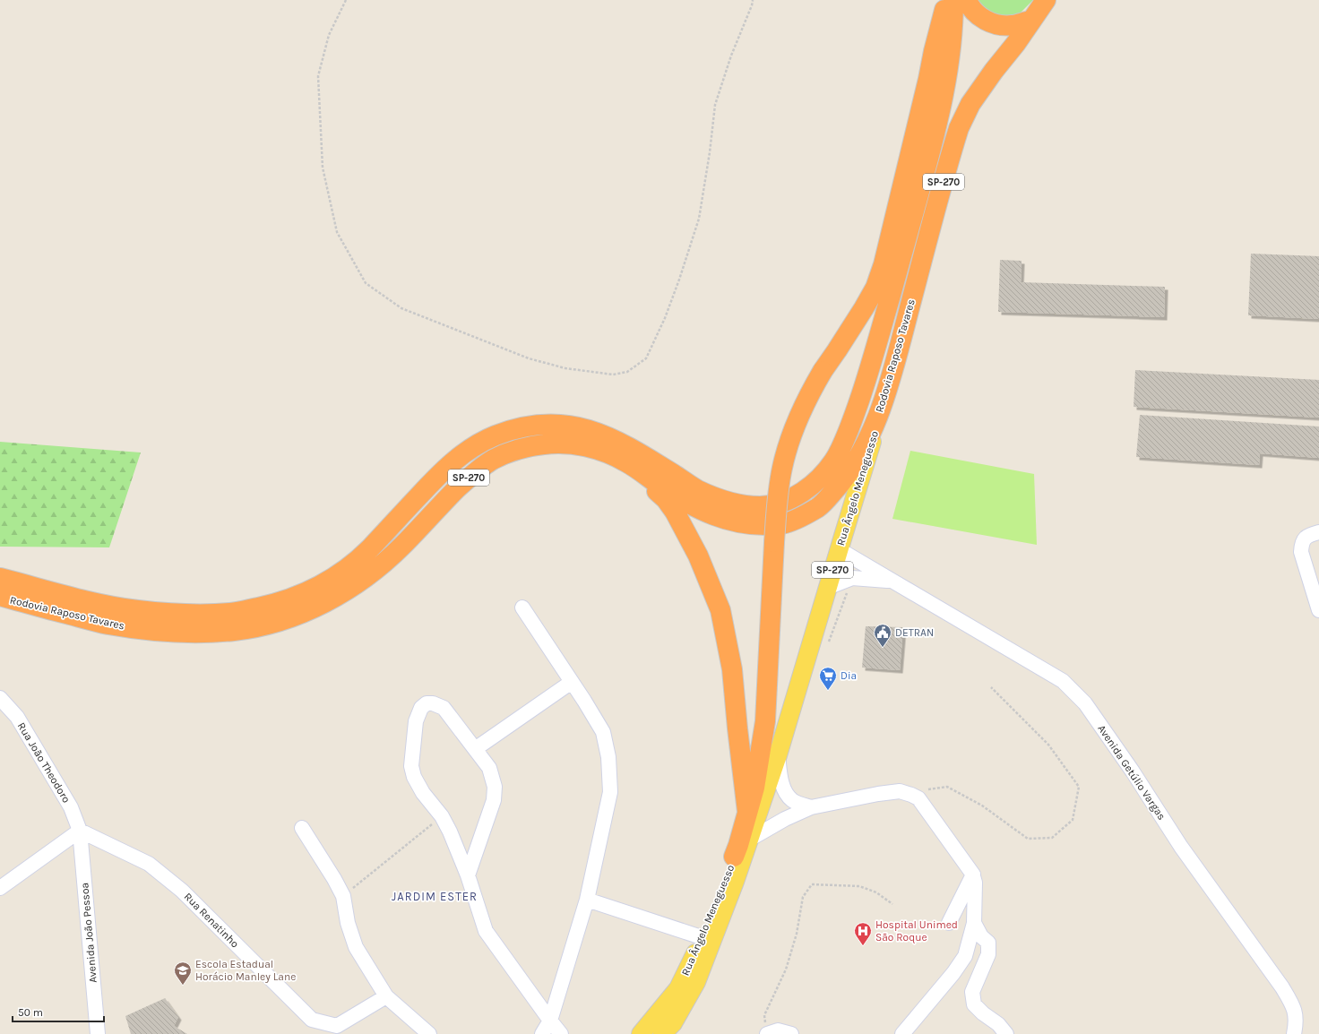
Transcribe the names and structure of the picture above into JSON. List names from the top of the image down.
{
  "streets": {
    "highway": ["SP-270", "Rodovia Raposo Tavares"],
    "main road": ["Rua Ângelo Meneguesso"],
    "street": [
      "Rua João Theodoro",
      "Avenida Getúlio Vargas",
      "Rua Renatinho",
      "Avenida João Pessoa"
    ]
  },
  "crossings": [
    ["Rodovia Raposo Tavares", "Rua Ângelo Meneguesso"],
    ["Rua Ângelo Meneguesso", "Avenida Getúlio Vargas"],
    ["Rua João Theodoro", "Rua Renatinho"],
    ["Rua João Theodoro", "Avenida João Pessoa"],
    ["Rua Renatinho", "Avenida João Pessoa"]
  ],
  "districts": ["JARDIM ESTER"],
  "places": {
    "public building": ["DETRAN"],
    "supermarket": ["Dia"],
    "hospital": ["Hospital Unimed São Roque"],
    "school or university": ["Escola Estadual Horácio Manley Lane"]
  },
  "scale_bar": "50 m"
}
